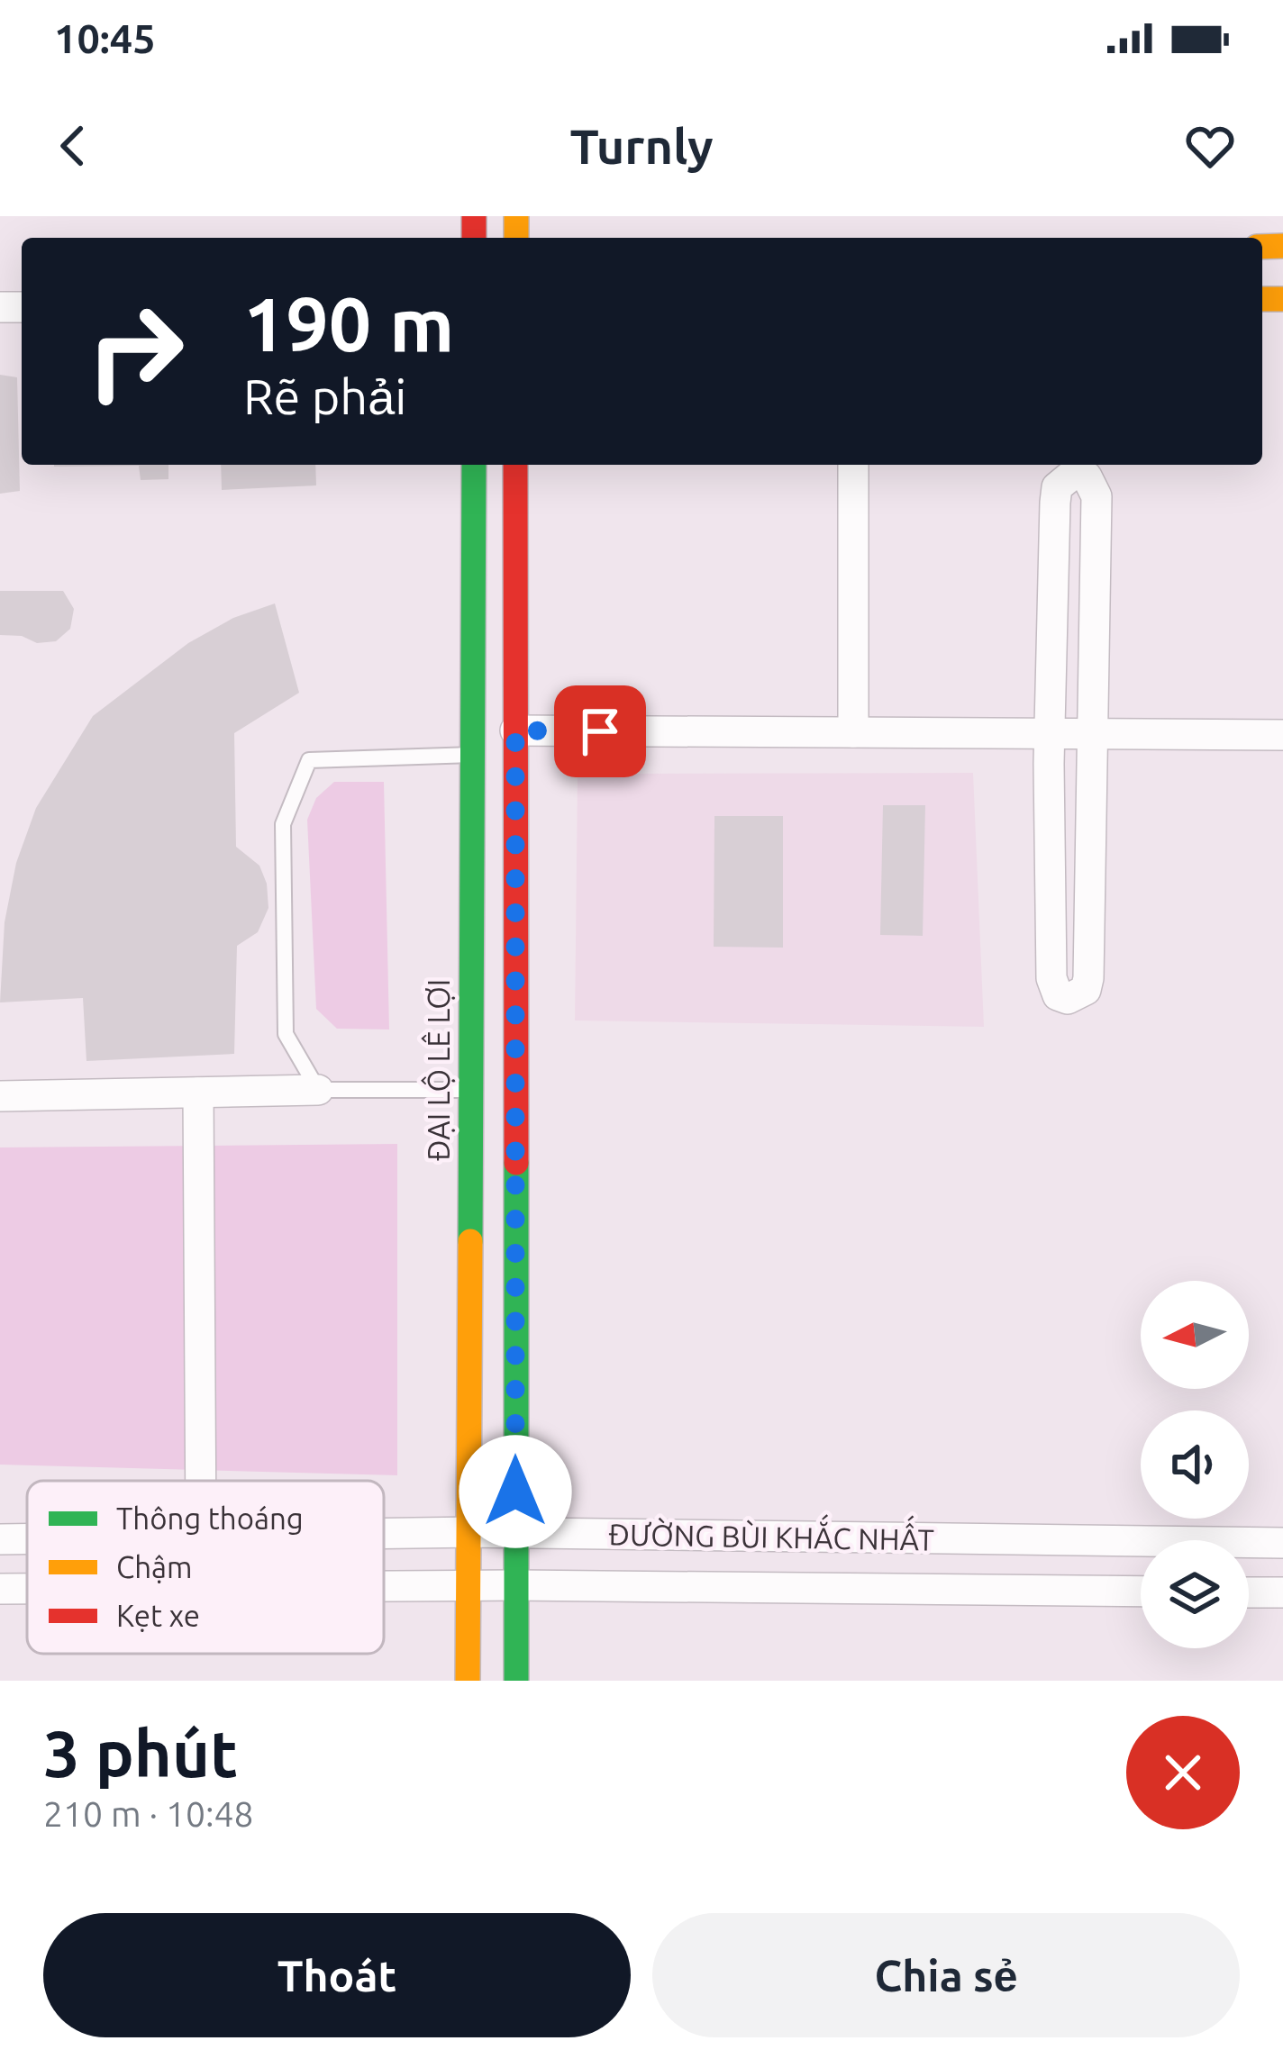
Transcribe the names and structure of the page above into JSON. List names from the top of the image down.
{
  "streets": {
    "main road": ["ĐẠI LỘ LÊ LỢI"],
    "street": ["ĐƯỜNG BÙI KHẮC NHẤT"]
  },
  "crossings": [
    ["ĐẠI LỘ LÊ LỢI", "ĐƯỜNG BÙI KHẮC NHẤT"]
  ],
  "legend": ["Thông thoáng", "Chậm", "Kẹt xe"],
  "north": "left",
  "page": {
    "status": "10:45",
    "header": "Turnly",
    "turn": ["190 m", "Rẽ phải"],
    "heading": ["3 phút", "210 m · 10:48"],
    "buttons": ["Thoát", "Chia sẻ"]
  }
}
